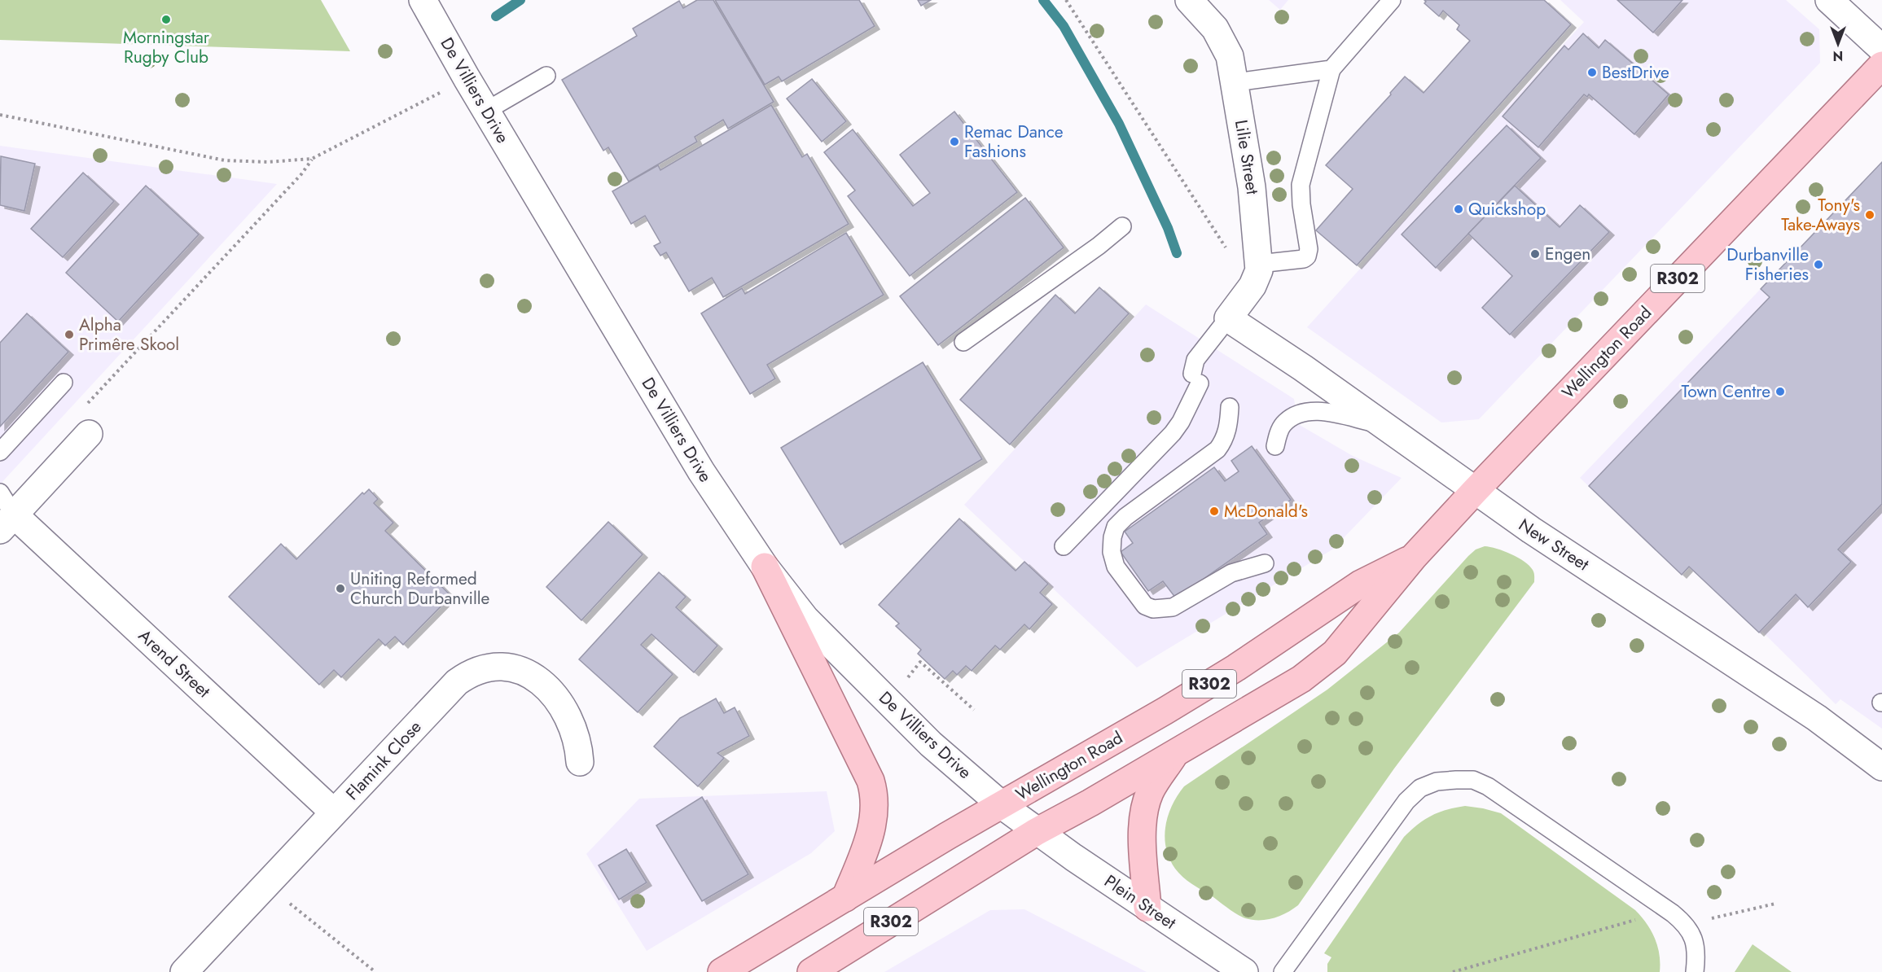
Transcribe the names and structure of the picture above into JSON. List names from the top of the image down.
{
  "streets": {
    "main road": ["R302", "Wellington Road"],
    "street": [
      "De Villiers Drive",
      "Lilie Street",
      "New Street",
      "Arend Street",
      "Flamink Close",
      "Plein Street"
    ]
  },
  "crossings": [
    ["De Villiers Drive", "Wellington Road"],
    ["De Villiers Drive", "Plein Street"],
    ["Lilie Street", "New Street"],
    ["Wellington Road", "New Street"],
    ["Wellington Road", "Plein Street"],
    ["Arend Street", "Flamink Close"]
  ],
  "places": [
    "Morningstar Rugby Club",
    "BestDrive",
    "Remac Dance Fashions",
    "Quickshop",
    "Tony's Take-Aways",
    "Engen",
    "Durbanville Fisheries",
    "Alpha Primêre Skool",
    "Town Centre",
    "McDonald's",
    "Uniting Reformed Church Durbanville"
  ],
  "north": "bottom"
}
